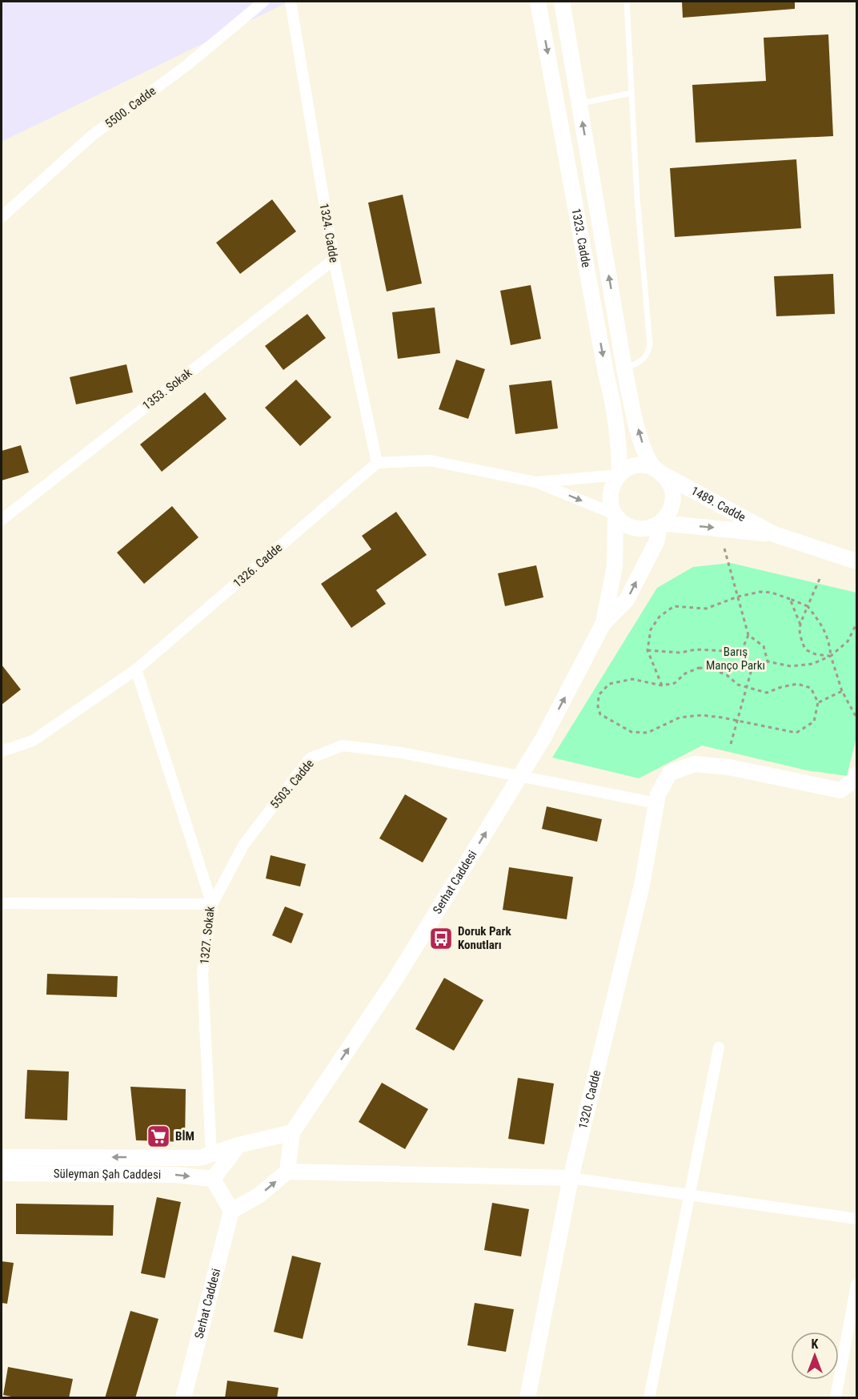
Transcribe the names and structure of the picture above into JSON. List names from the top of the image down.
{
  "streets": {
    "main road": [
      "1323. Cadde",
      "1489. Cadde",
      "Serhat Caddesi",
      "1320. Cadde",
      "Süleyman Şah Caddesi"
    ],
    "street": [
      "5500. Cadde",
      "1324. Cadde",
      "1353. Sokak",
      "1326. Cadde",
      "5503. Cadde",
      "1327. Sokak"
    ]
  },
  "crossings": [
    ["1324. Cadde", "1353. Sokak"],
    ["1324. Cadde", "1326. Cadde"],
    ["1323. Cadde", "1489. Cadde"],
    ["1326. Cadde", "1327. Sokak"],
    ["5503. Cadde", "Serhat Caddesi"],
    ["5503. Cadde", "1327. Sokak"],
    ["5503. Cadde", "1320. Cadde"],
    ["1327. Sokak", "Süleyman Şah Caddesi"]
  ],
  "one_way": ["Serhat Caddesi"],
  "parks": ["Barış Manço Parkı"],
  "places": {
    "bus stop": ["Doruk Park Konutları"],
    "supermarket": ["BİM"]
  },
  "north": "top"
}
